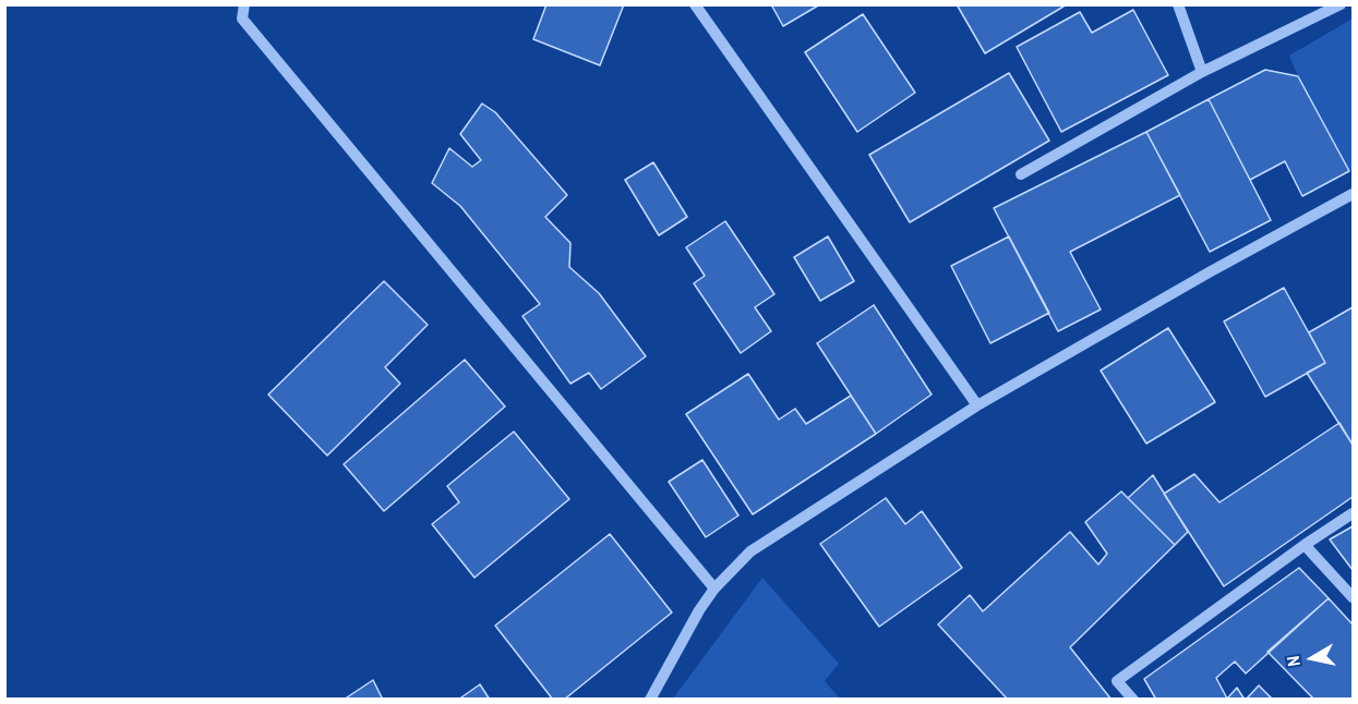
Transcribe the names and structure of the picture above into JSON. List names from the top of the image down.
{
  "north": "left"
}
